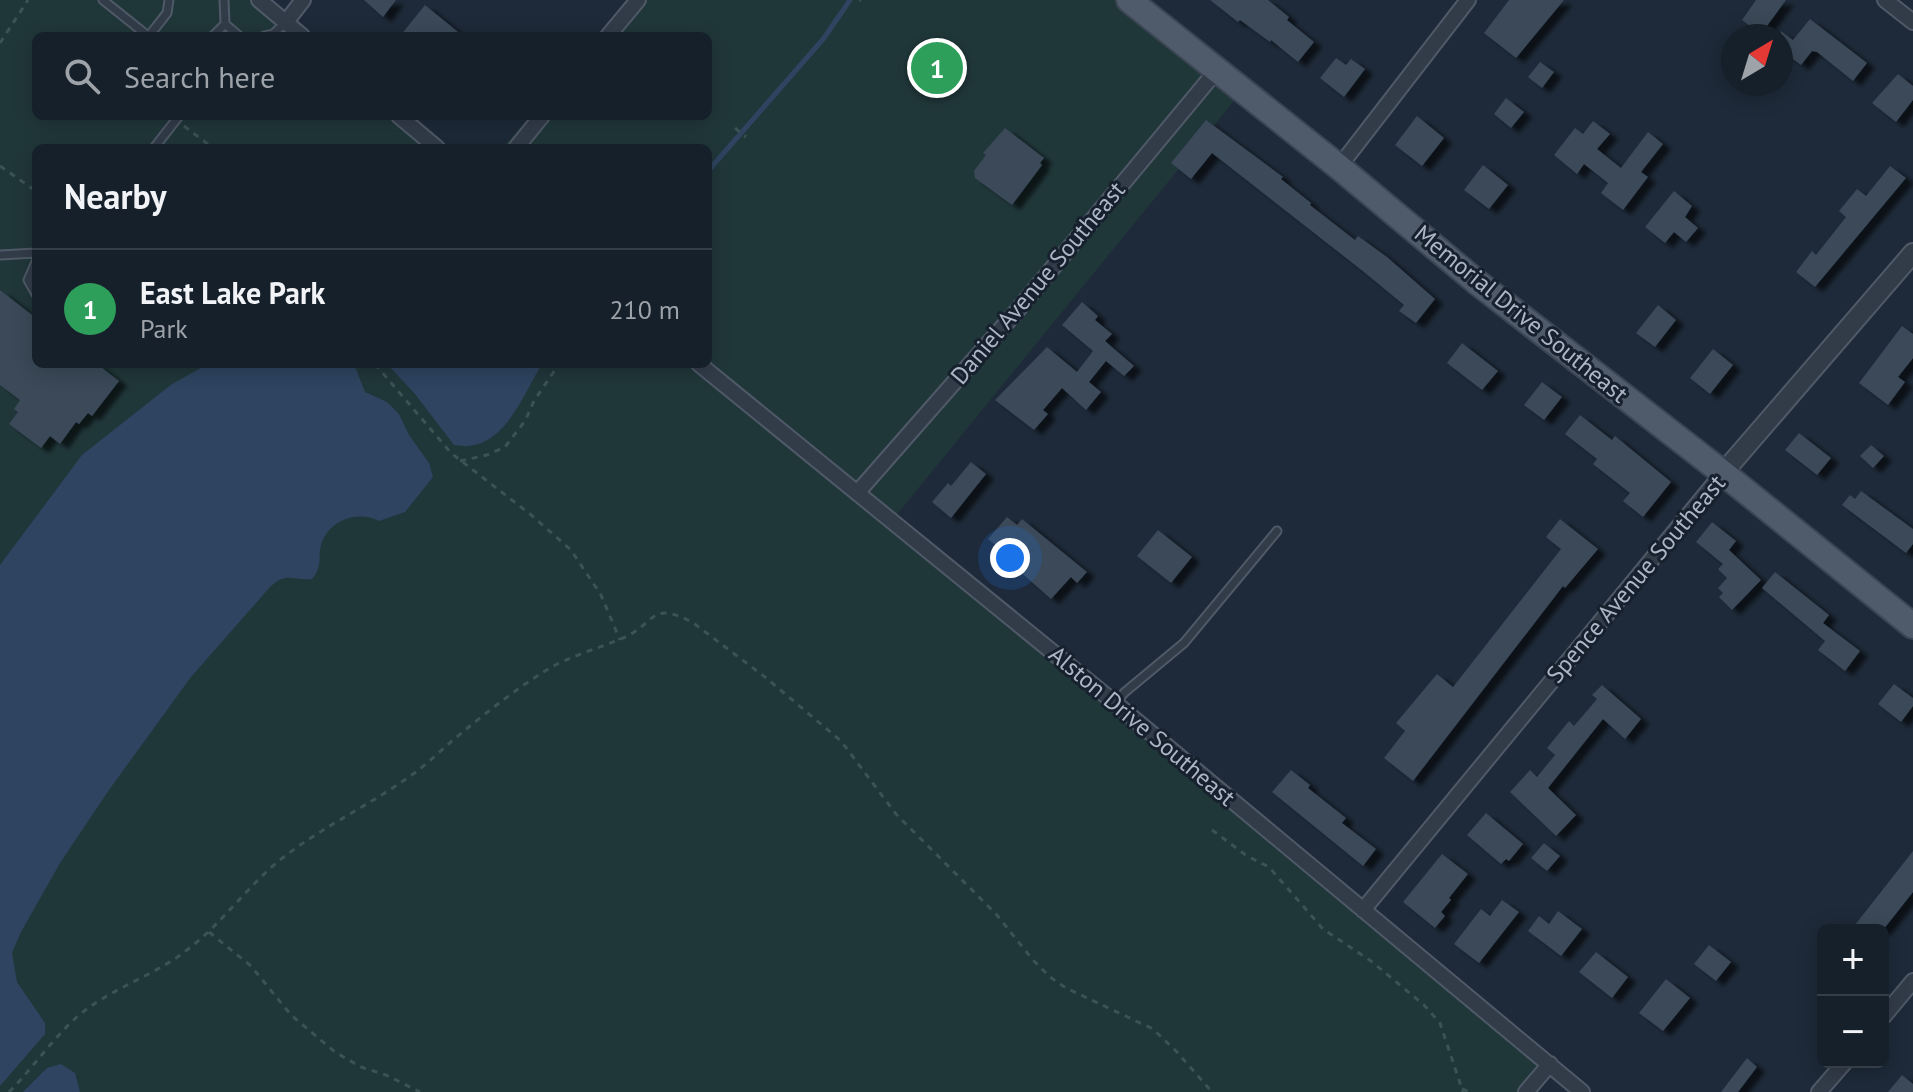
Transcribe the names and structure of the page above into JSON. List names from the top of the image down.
{
  "streets": {
    "main road": ["Memorial Drive Southeast"],
    "street": ["Daniel Avenue Southeast", "Spence Avenue Southeast", "Alston Drive Southeast"]
  },
  "crossings": [
    ["Daniel Avenue Southeast", "Memorial Drive Southeast"],
    ["Daniel Avenue Southeast", "Alston Drive Southeast"],
    ["Memorial Drive Southeast", "Spence Avenue Southeast"],
    ["Spence Avenue Southeast", "Alston Drive Southeast"]
  ],
  "north": "top right",
  "page": {
    "search": "Search here",
    "pins": "1",
    "heading": "Nearby",
    "list": [
      {
        "mark": "1",
        "name": "East Lake Park",
        "note": "Park",
        "value": "210 m"
      }
    ],
    "map_buttons": ["+", "−"]
  }
}
